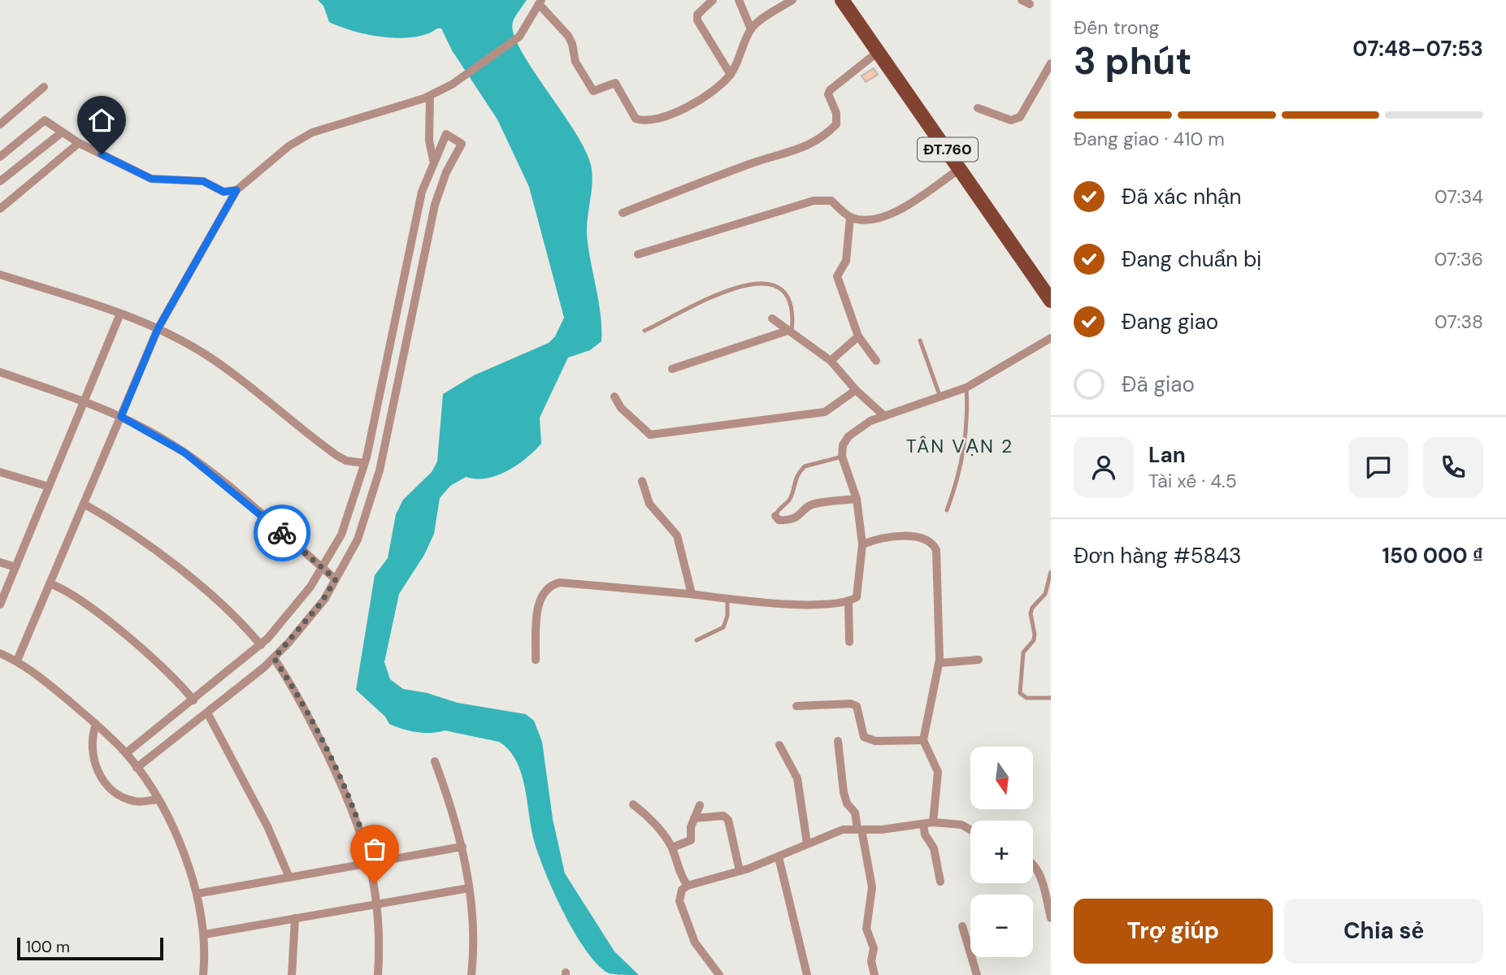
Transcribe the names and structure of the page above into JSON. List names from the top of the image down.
{
  "streets": {
    "main road": ["ĐT.760"]
  },
  "districts": ["TÂN VẠN 2"],
  "scale_bar": "100 m",
  "north": "bottom",
  "page": {
    "heading": ["3 phút", "Đến trong", "07:48–07:53"],
    "panel": [
      "Lan",
      "Tài xế · 4.5",
      "Đơn hàng #5843",
      "150 000 ₫"
    ],
    "bar": "Đang giao · 410 m",
    "list": [
      ["Đã xác nhận", "07:34"],
      ["Đang chuẩn bị", "07:36"],
      ["Đang giao", "07:38"],
      "Đã giao"
    ],
    "map_buttons": ["+", "−"],
    "buttons": ["Trợ giúp", "Chia sẻ"],
    "scale": "100 m"
  }
}
